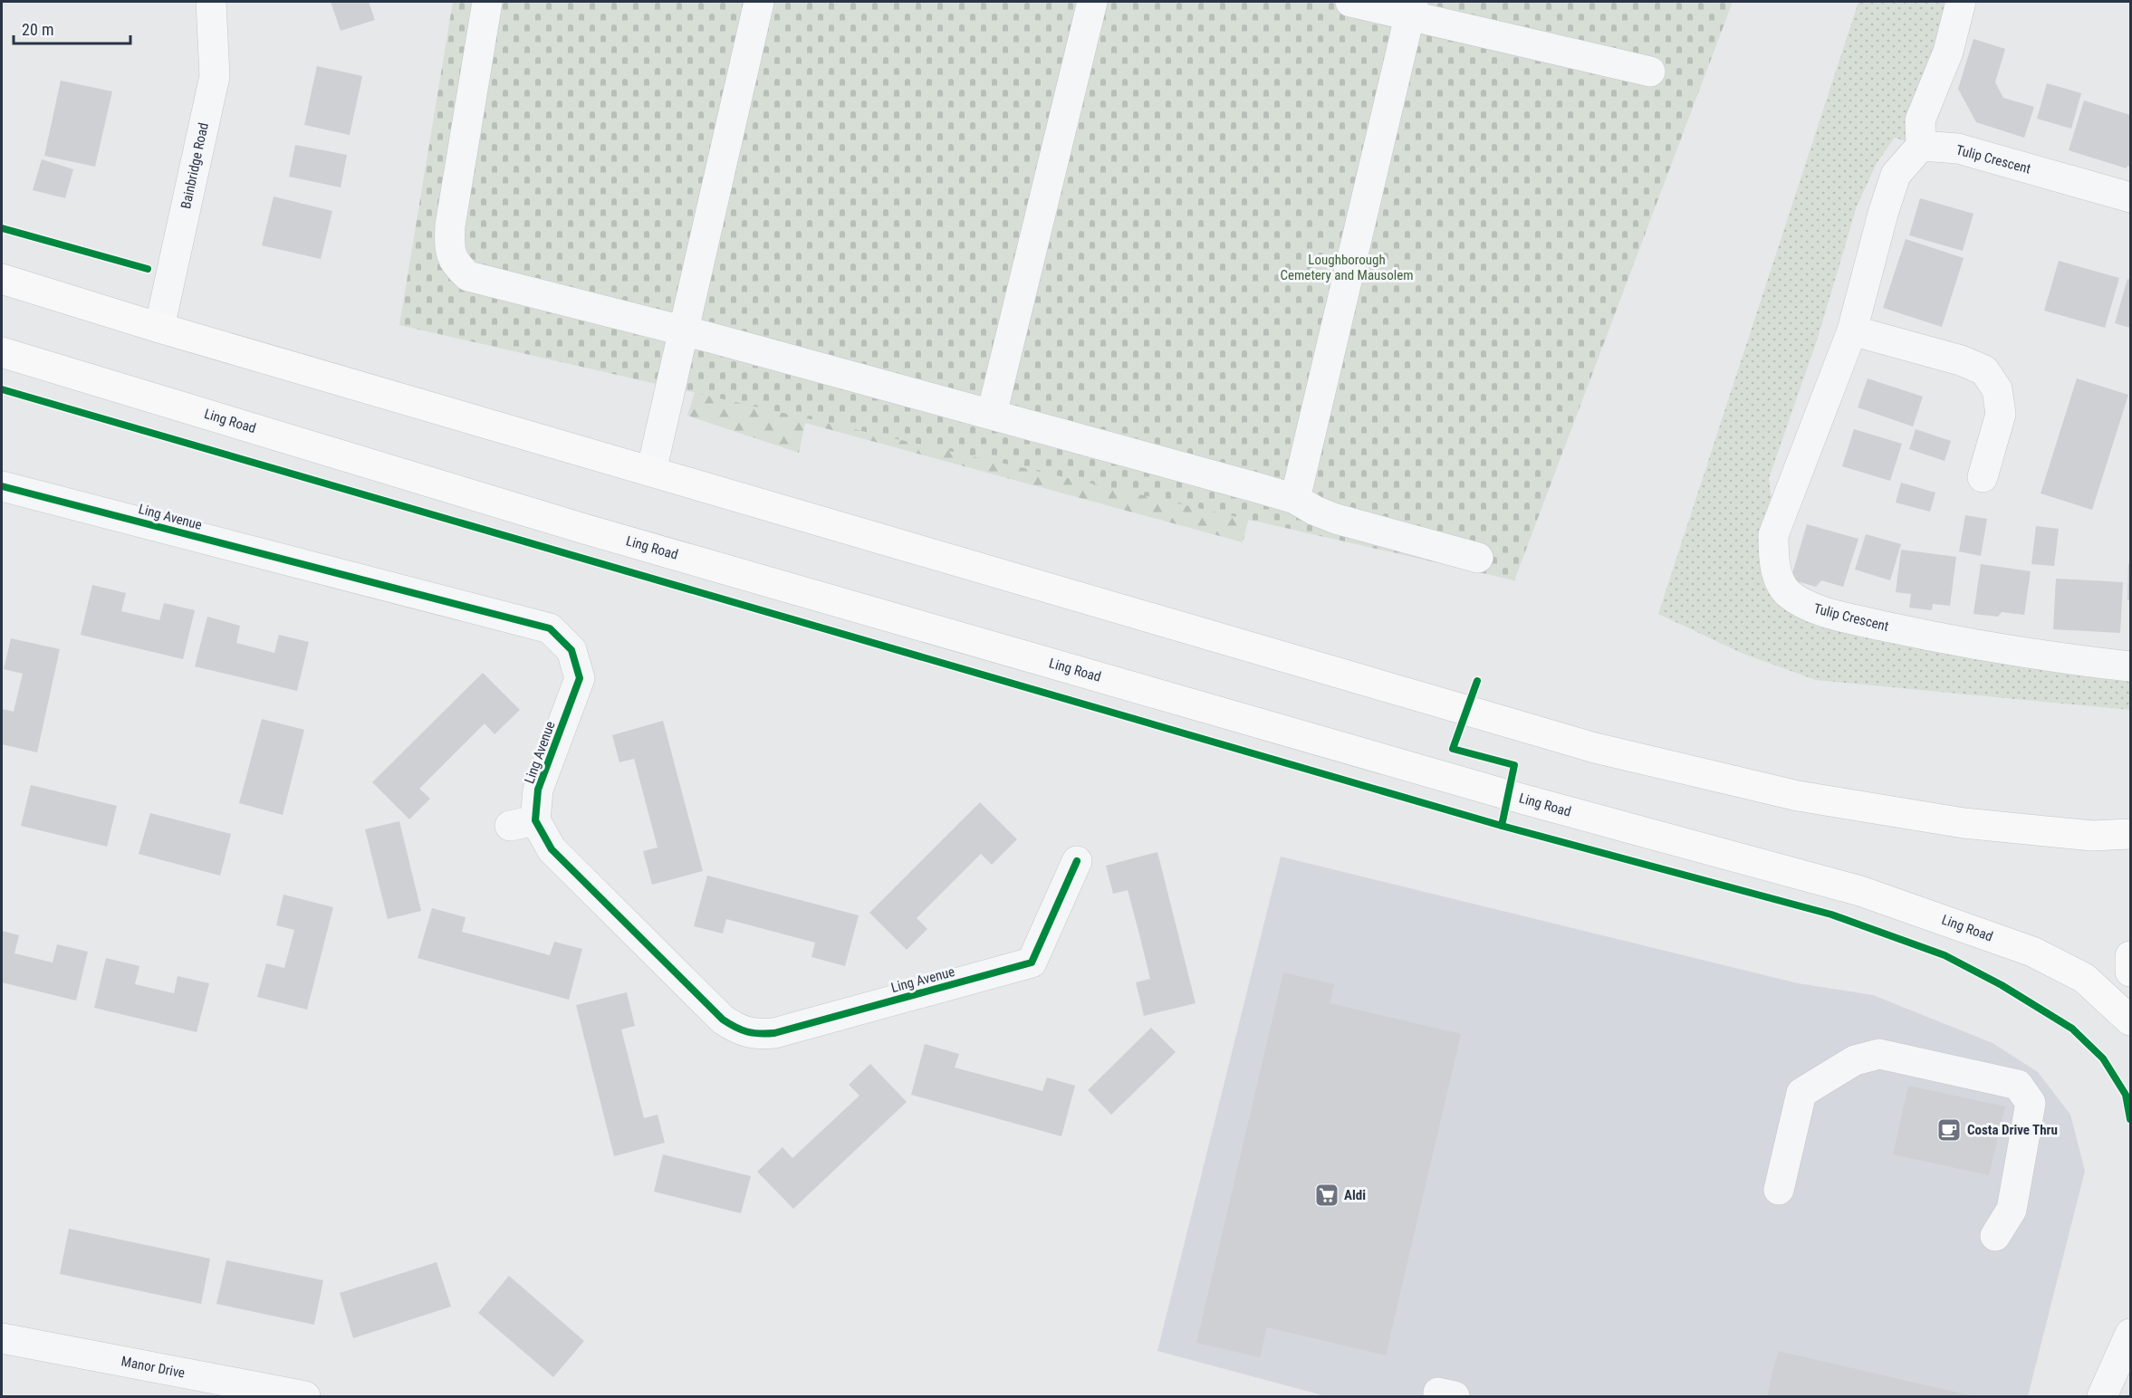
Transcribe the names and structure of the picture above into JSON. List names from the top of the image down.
{
  "streets": {
    "main road": ["Ling Road"],
    "street": [
      "Tulip Crescent",
      "Bainbridge Road",
      "Ling Avenue",
      "Manor Drive"
    ]
  },
  "parks": ["Loughborough Cemetery and Mausolem"],
  "places": {
    "cafe": ["Costa Drive Thru"],
    "supermarket": ["Aldi"]
  },
  "scale_bar": "20 m"
}
